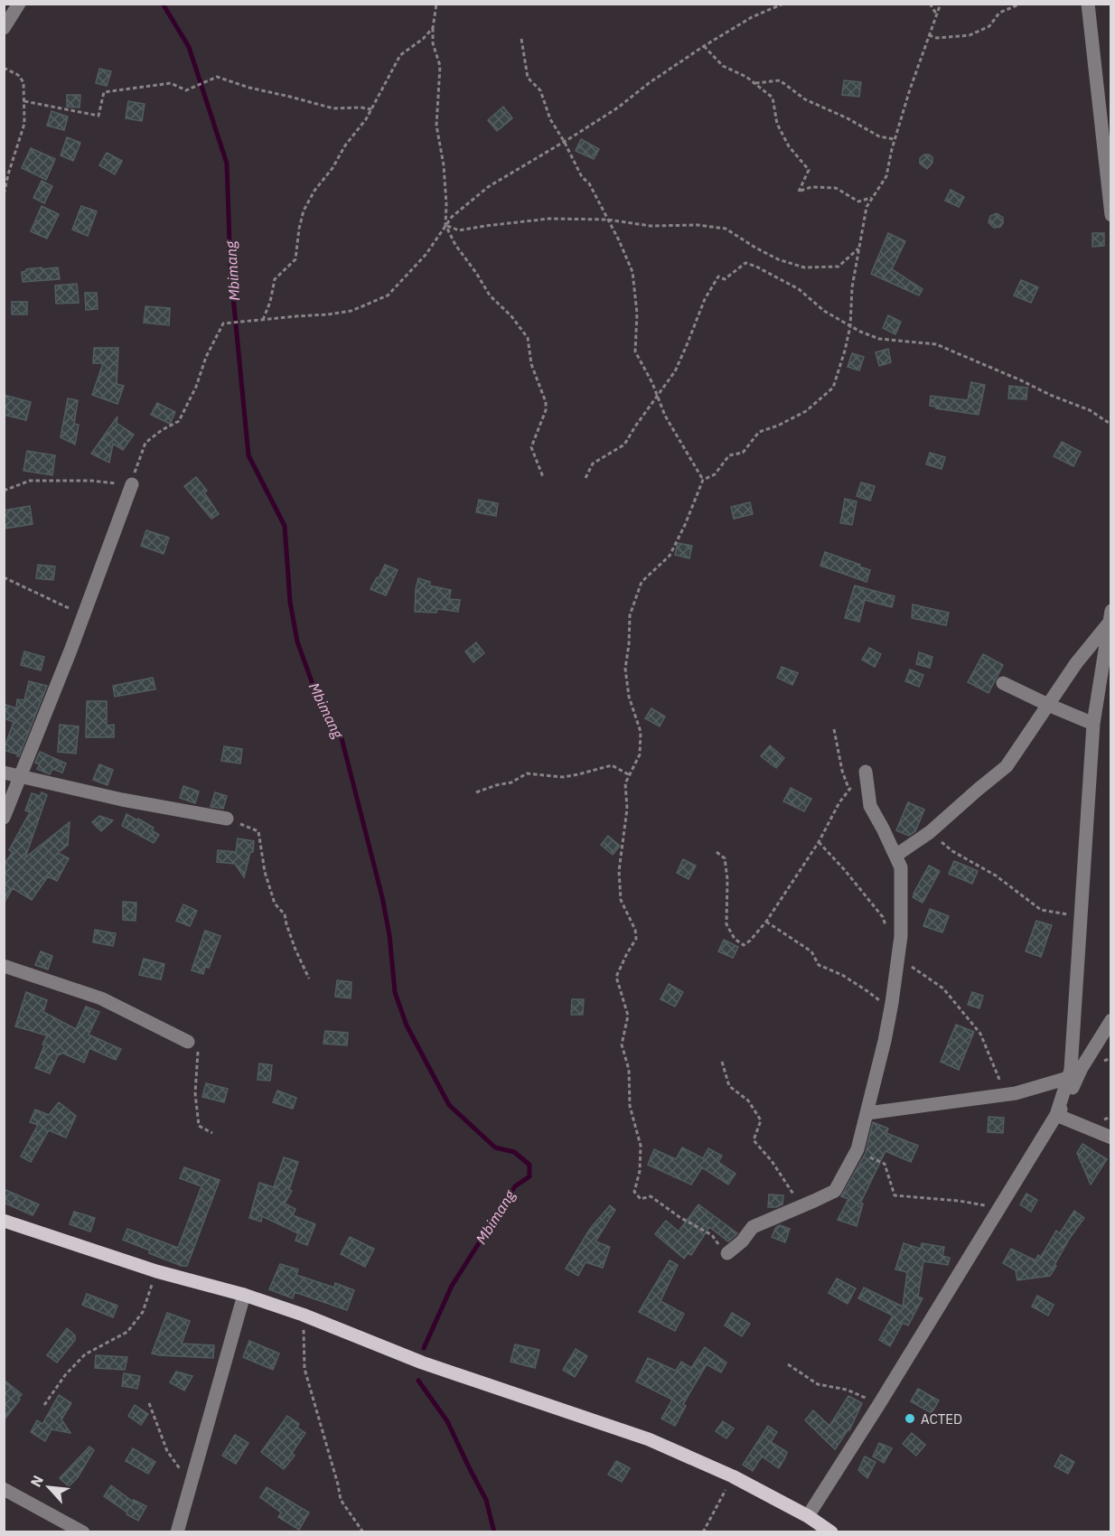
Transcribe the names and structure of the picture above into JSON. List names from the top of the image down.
{
  "water": ["Mbimang"],
  "places": ["ACTED"],
  "north": "top left"
}
